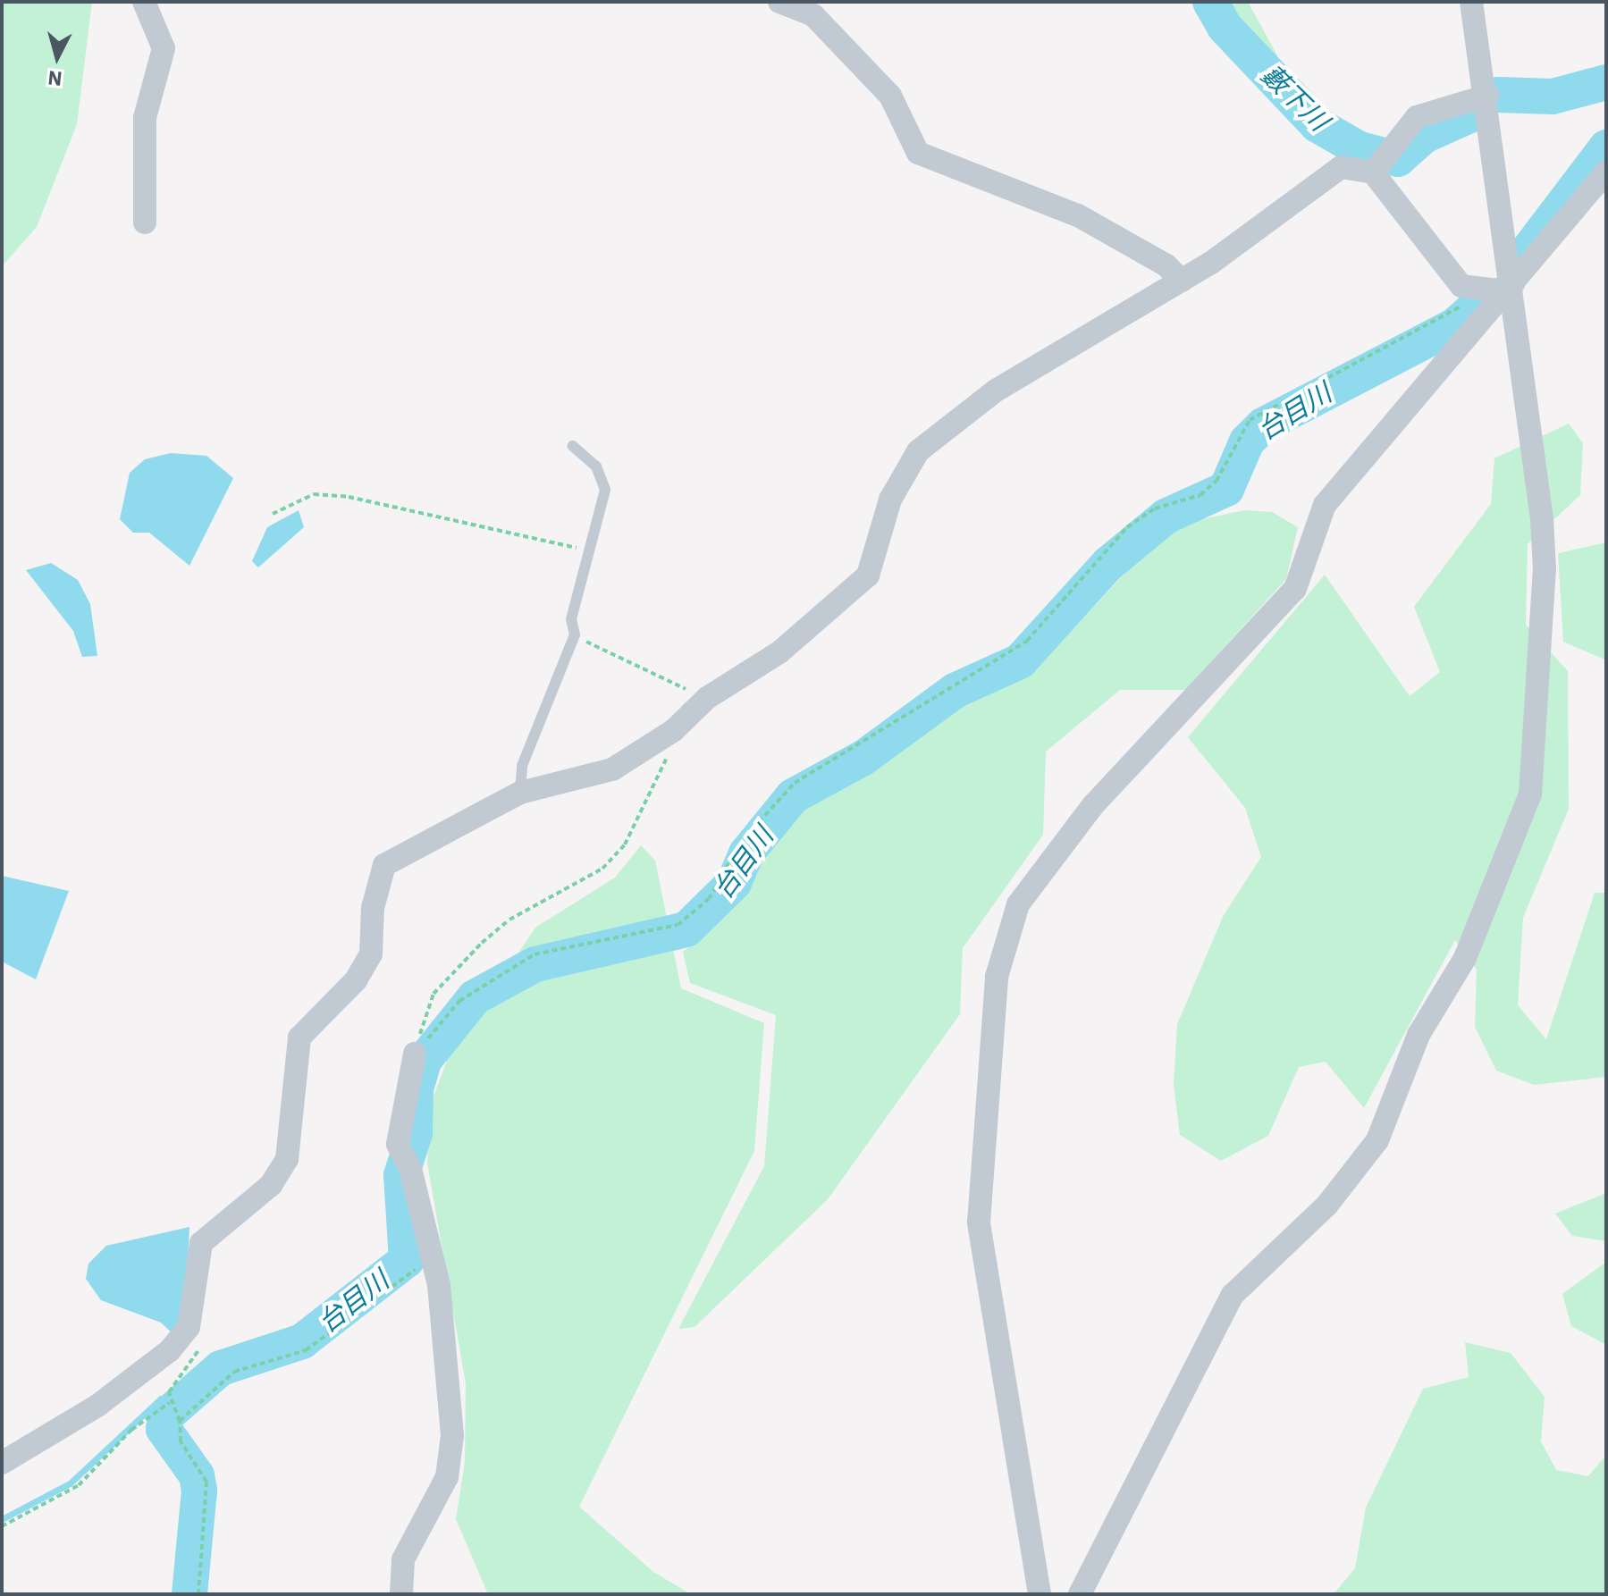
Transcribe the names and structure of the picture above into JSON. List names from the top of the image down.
{
  "water": ["藪下川", "台目川"],
  "north": "bottom"
}
